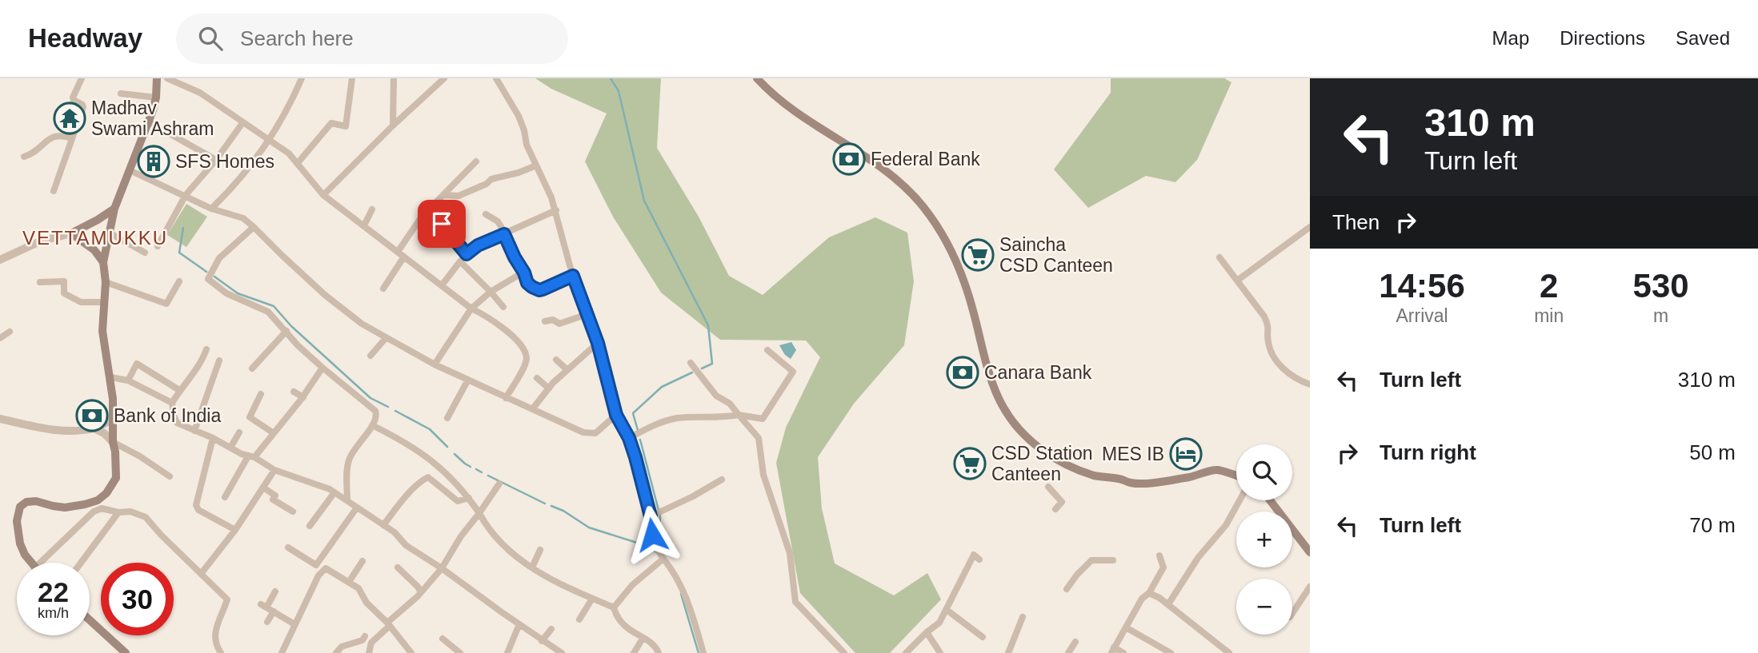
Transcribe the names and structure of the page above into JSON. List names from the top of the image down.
{
  "districts": ["VETTAMUKKU"],
  "places": {
    "temple": ["Madhav Swami Ashram"],
    "bank": ["Federal Bank", "Canara Bank", "Bank of India"],
    "building": ["SFS Homes"],
    "supermarket": ["Saincha CSD Canteen", "CSD Station Canteen"],
    "hotel": ["MES IB"]
  },
  "page": {
    "header": "Headway",
    "search": "Search here",
    "nav": ["Map", "Directions", "Saved"],
    "turn": ["310 m", "Turn left"],
    "then": "Then",
    "eta": [
      "14:56",
      "Arrival",
      "2",
      "min",
      "530",
      "m"
    ],
    "list": [
      {
        "name": "Turn left",
        "value": "310 m"
      },
      {
        "name": "Turn right",
        "value": "50 m"
      },
      {
        "name": "Turn left",
        "value": "70 m"
      }
    ],
    "map_buttons": ["+", "−"],
    "speed": "22 km/h",
    "limit": "30"
  }
}
